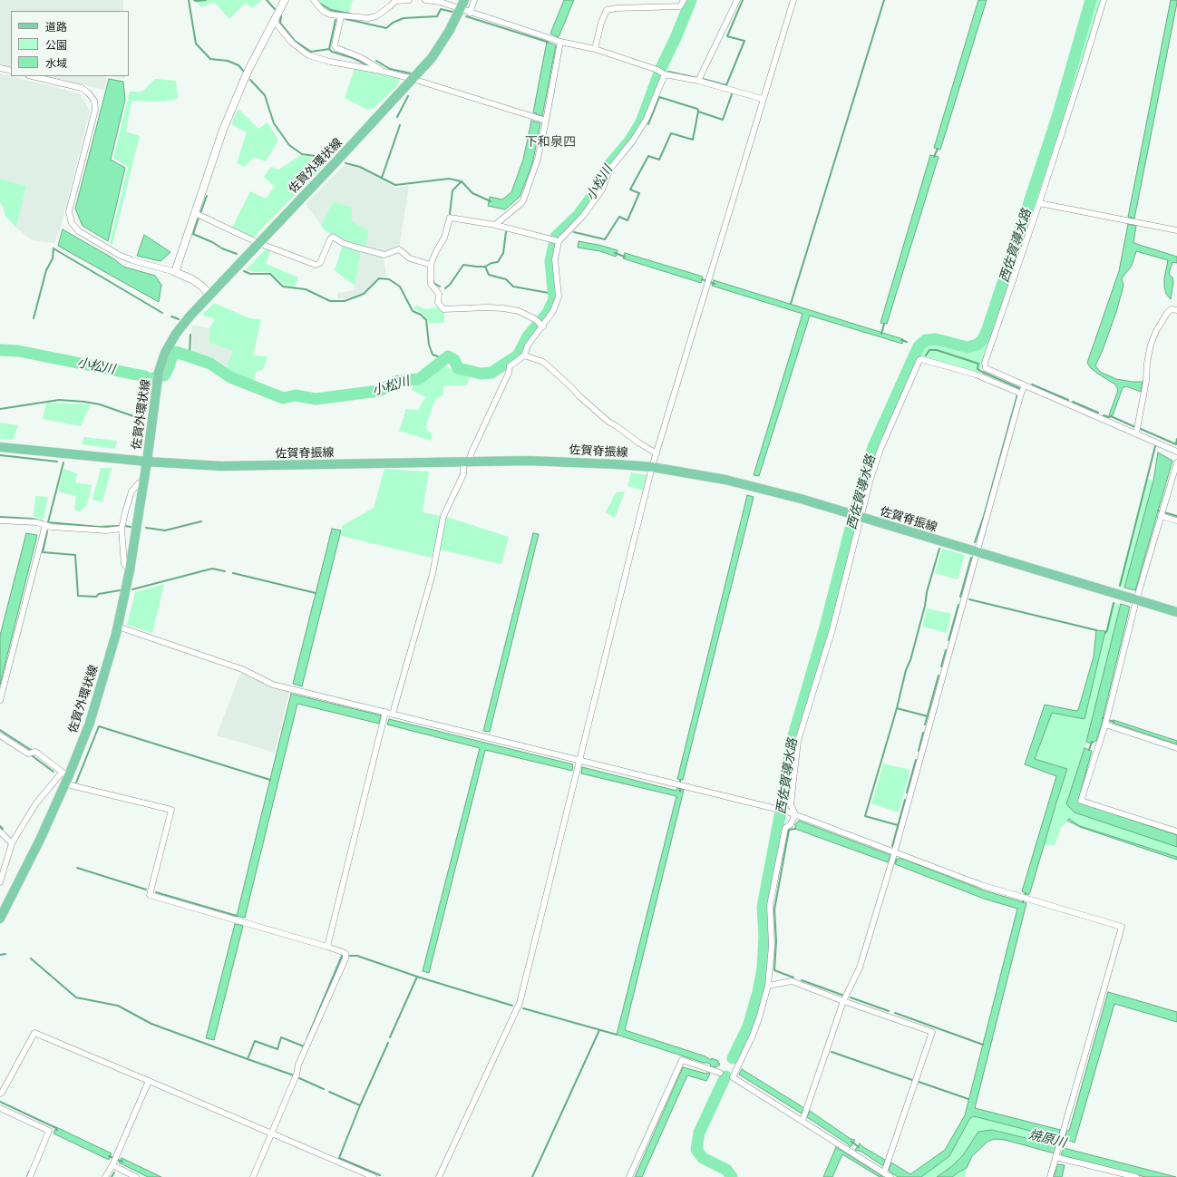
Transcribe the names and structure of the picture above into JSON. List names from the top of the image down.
{
  "streets": {
    "main road": ["佐賀外環状線", "佐賀脊振線"]
  },
  "crossings": [
    ["佐賀外環状線", "佐賀脊振線"]
  ],
  "districts": ["下和泉四"],
  "water": ["小松川", "西佐賀導水路", "焼原川"],
  "legend": ["道路", "公園", "水域"]
}
